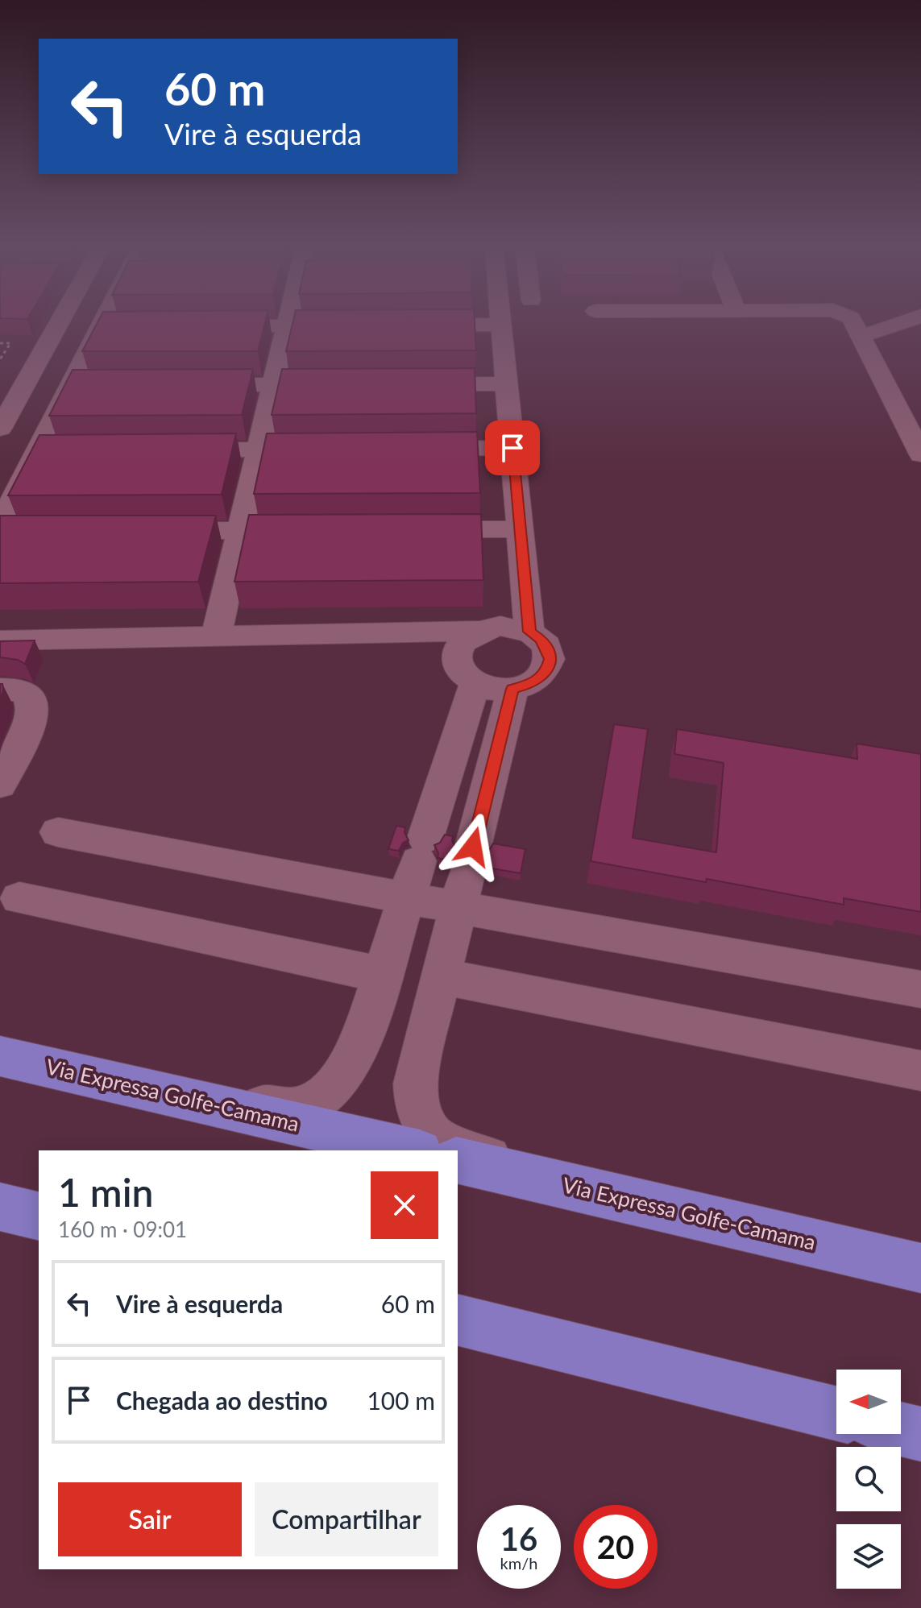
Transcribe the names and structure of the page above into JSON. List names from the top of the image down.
{
  "streets": {
    "highway": ["Via Expressa Golfe-Camama"]
  },
  "north": "left",
  "page": {
    "turn": ["60 m", "Vire à esquerda"],
    "heading": ["1 min", "160 m · 09:01"],
    "list": [
      {
        "name": "Vire à esquerda",
        "value": "60 m"
      },
      {
        "name": "Chegada ao destino",
        "value": "100 m"
      }
    ],
    "buttons": ["Sair", "Compartilhar"],
    "speed": "16 km/h",
    "limit": "20"
  }
}
